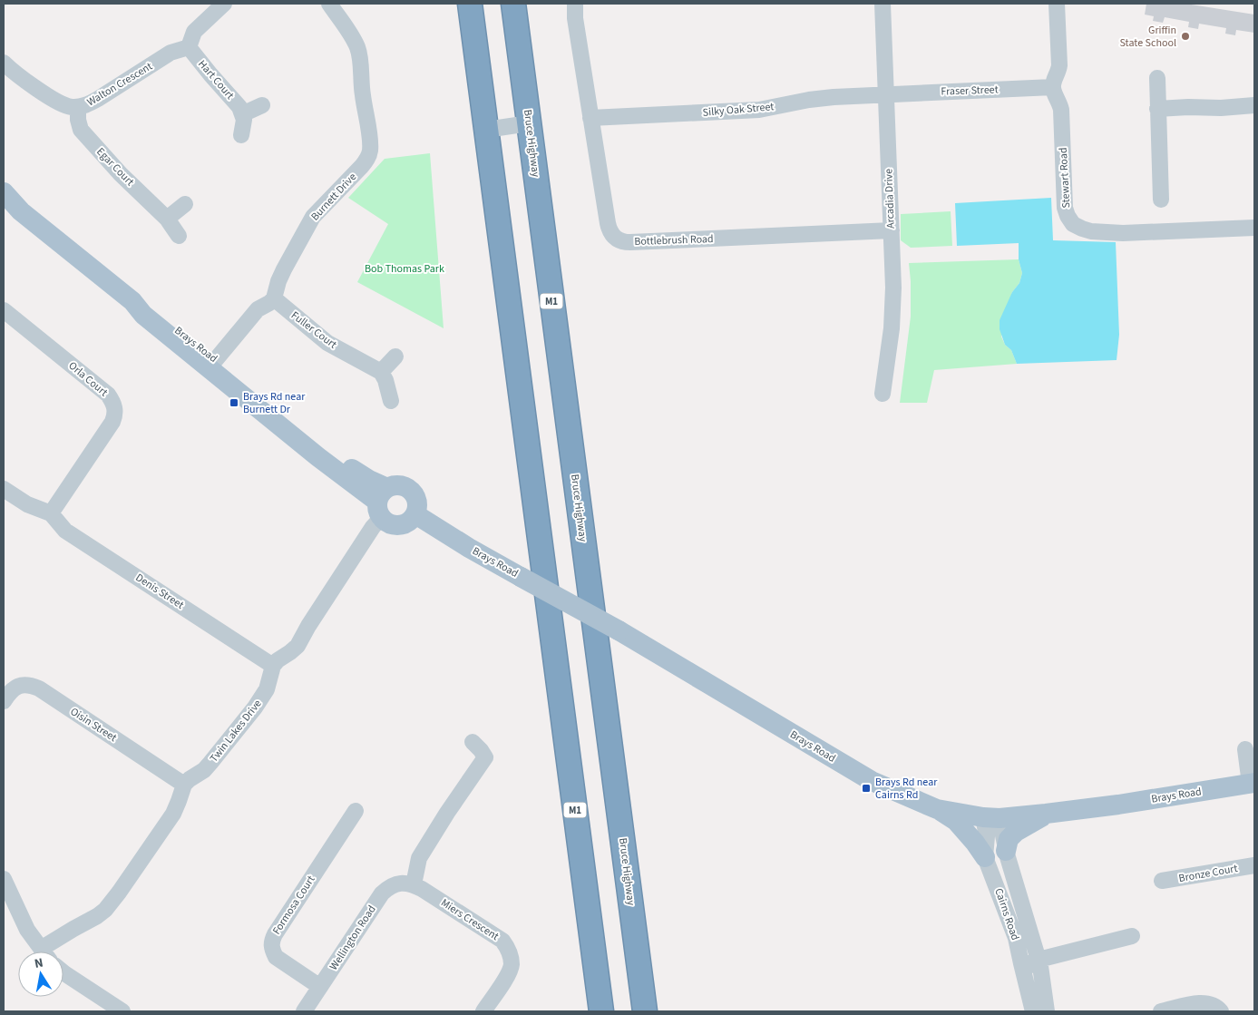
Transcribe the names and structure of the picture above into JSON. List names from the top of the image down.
{
  "streets": {
    "highway": ["Bruce Highway", "M1"],
    "main road": ["Brays Road"],
    "street": [
      "Hart Court",
      "Walton Crescent",
      "Fraser Street",
      "Silky Oak Street",
      "Egar Court",
      "Stewart Road",
      "Burnett Drive",
      "Arcadia Drive",
      "Bottlebrush Road",
      "Fuller Court",
      "Orla Court",
      "Denis Street",
      "Oisin Street",
      "Twin Lakes Drive",
      "Bronze Court",
      "Formosa Court",
      "Cairns Road",
      "Miers Crescent",
      "Wellington Road"
    ]
  },
  "crossings": [
    ["Hart Court", "Walton Crescent"],
    ["Walton Crescent", "Egar Court"],
    ["Fraser Street", "Silky Oak Street"],
    ["Fraser Street", "Stewart Road"],
    ["Fraser Street", "Arcadia Drive"],
    ["Silky Oak Street", "Arcadia Drive"],
    ["Silky Oak Street", "Bottlebrush Road"],
    ["Burnett Drive", "Fuller Court"],
    ["Arcadia Drive", "Bottlebrush Road"],
    ["Brays Road", "Cairns Road"],
    ["Orla Court", "Denis Street"],
    ["Denis Street", "Twin Lakes Drive"],
    ["Oisin Street", "Twin Lakes Drive"],
    ["Formosa Court", "Wellington Road"],
    ["Miers Crescent", "Wellington Road"]
  ],
  "parks": ["Bob Thomas Park"],
  "places": {
    "other": ["Griffin State School"],
    "transit": ["Brays Rd near Burnett Dr", "Brays Rd near Cairns Rd"]
  },
  "north": "top"
}
